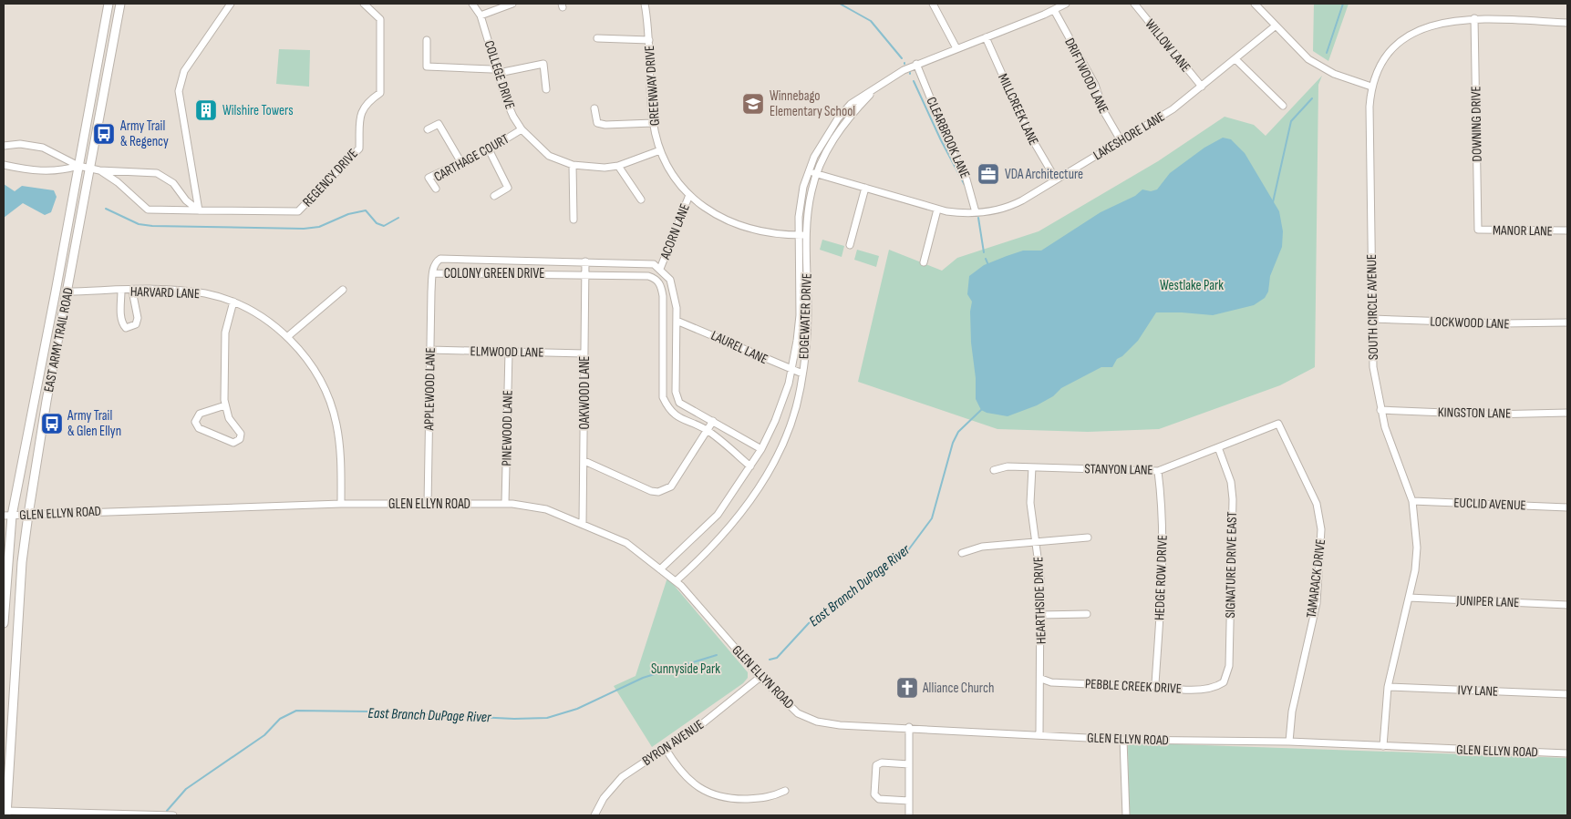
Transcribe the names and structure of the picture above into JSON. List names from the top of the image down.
{
  "streets": {
    "main road": ["EAST ARMY TRAIL ROAD"],
    "street": [
      "WILLOW LANE",
      "COLLEGE DRIVE",
      "DRIFTWOOD LANE",
      "GREENWAY DRIVE",
      "MILLCREEK LANE",
      "DOWNING DRIVE",
      "LAKESHORE LANE",
      "CLEARBROOK LANE",
      "CARTHAGE COURT",
      "REGENCY DRIVE",
      "MANOR LANE",
      "ACORN LANE",
      "COLONY GREEN DRIVE",
      "HARVARD LANE",
      "SOUTH CIRCLE AVENUE",
      "EDGEWATER DRIVE",
      "LOCKWOOD LANE",
      "LAUREL LANE",
      "ELMWOOD LANE",
      "APPLEWOOD LANE",
      "OAKWOOD LANE",
      "KINGSTON LANE",
      "PINEWOOD LANE",
      "STANYON LANE",
      "GLEN ELLYN ROAD",
      "EUCLID AVENUE",
      "SIGNATURE DRIVE EAST",
      "HEDGE ROW DRIVE",
      "TAMARACK DRIVE",
      "HEARTHSIDE DRIVE",
      "JUNIPER LANE",
      "PEBBLE CREEK DRIVE",
      "IVY LANE",
      "BYRON AVENUE"
    ]
  },
  "crossings": [
    ["WILLOW LANE", "LAKESHORE LANE"],
    ["COLLEGE DRIVE", "GREENWAY DRIVE"],
    ["COLLEGE DRIVE", "CARTHAGE COURT"],
    ["DRIFTWOOD LANE", "LAKESHORE LANE"],
    ["DRIFTWOOD LANE", "EDGEWATER DRIVE"],
    ["GREENWAY DRIVE", "ACORN LANE"],
    ["GREENWAY DRIVE", "EDGEWATER DRIVE"],
    ["MILLCREEK LANE", "LAKESHORE LANE"],
    ["MILLCREEK LANE", "EDGEWATER DRIVE"],
    ["DOWNING DRIVE", "MANOR LANE"],
    ["DOWNING DRIVE", "SOUTH CIRCLE AVENUE"],
    ["LAKESHORE LANE", "CLEARBROOK LANE"],
    ["LAKESHORE LANE", "EDGEWATER DRIVE"],
    ["CLEARBROOK LANE", "EDGEWATER DRIVE"],
    ["REGENCY DRIVE", "EAST ARMY TRAIL ROAD"],
    ["ACORN LANE", "COLONY GREEN DRIVE"],
    ["COLONY GREEN DRIVE", "EDGEWATER DRIVE"],
    ["COLONY GREEN DRIVE", "APPLEWOOD LANE"],
    ["COLONY GREEN DRIVE", "OAKWOOD LANE"],
    ["HARVARD LANE", "EAST ARMY TRAIL ROAD"],
    ["HARVARD LANE", "GLEN ELLYN ROAD"],
    ["SOUTH CIRCLE AVENUE", "LOCKWOOD LANE"],
    ["SOUTH CIRCLE AVENUE", "KINGSTON LANE"],
    ["SOUTH CIRCLE AVENUE", "GLEN ELLYN ROAD"],
    ["SOUTH CIRCLE AVENUE", "EUCLID AVENUE"],
    ["SOUTH CIRCLE AVENUE", "JUNIPER LANE"],
    ["SOUTH CIRCLE AVENUE", "IVY LANE"],
    ["EDGEWATER DRIVE", "LAUREL LANE"],
    ["EDGEWATER DRIVE", "GLEN ELLYN ROAD"],
    ["EAST ARMY TRAIL ROAD", "GLEN ELLYN ROAD"],
    ["ELMWOOD LANE", "APPLEWOOD LANE"],
    ["ELMWOOD LANE", "OAKWOOD LANE"],
    ["ELMWOOD LANE", "PINEWOOD LANE"],
    ["APPLEWOOD LANE", "GLEN ELLYN ROAD"],
    ["OAKWOOD LANE", "GLEN ELLYN ROAD"],
    ["PINEWOOD LANE", "GLEN ELLYN ROAD"],
    ["STANYON LANE", "SIGNATURE DRIVE EAST"],
    ["STANYON LANE", "HEDGE ROW DRIVE"],
    ["STANYON LANE", "TAMARACK DRIVE"],
    ["STANYON LANE", "HEARTHSIDE DRIVE"],
    ["GLEN ELLYN ROAD", "TAMARACK DRIVE"],
    ["GLEN ELLYN ROAD", "HEARTHSIDE DRIVE"],
    ["GLEN ELLYN ROAD", "BYRON AVENUE"],
    ["SIGNATURE DRIVE EAST", "PEBBLE CREEK DRIVE"],
    ["HEDGE ROW DRIVE", "PEBBLE CREEK DRIVE"],
    ["HEARTHSIDE DRIVE", "PEBBLE CREEK DRIVE"]
  ],
  "water": ["East Branch DuPage River"],
  "parks": ["Westlake Park", "Sunnyside Park"],
  "places": {
    "school or university": ["Winnebago Elementary School"],
    "building": ["Wilshire Towers"],
    "bus stop": ["Army Trail & Regency", "Army Trail & Glen Ellyn"],
    "office": ["VDA Architecture"],
    "church": ["Alliance Church"]
  }
}
